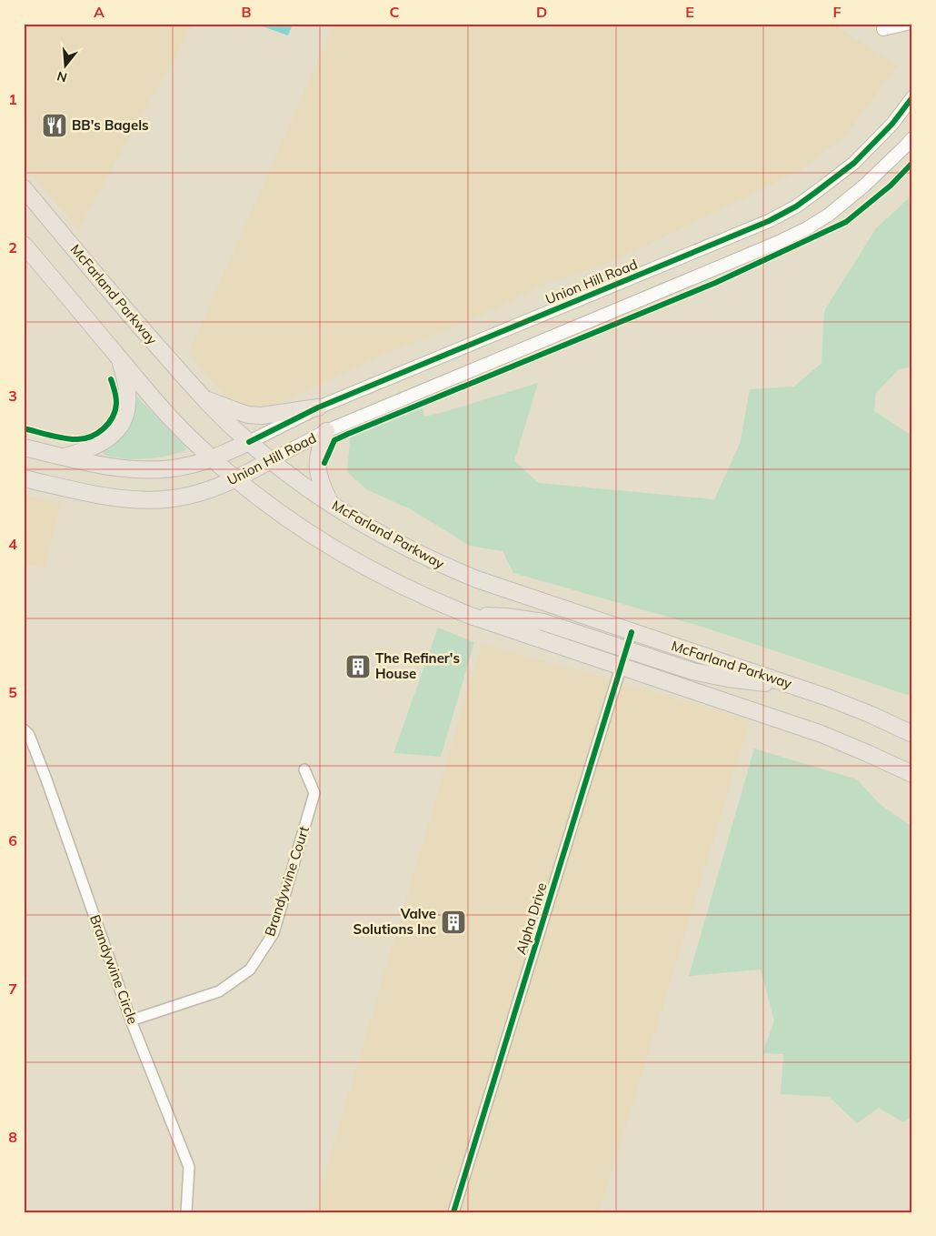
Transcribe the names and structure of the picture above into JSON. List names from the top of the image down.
{
  "streets": {
    "main road": ["Union Hill Road", "McFarland Parkway"],
    "street": ["Brandywine Court", "Alpha Drive", "Brandywine Circle"]
  },
  "crossings": [
    ["Union Hill Road", "McFarland Parkway"],
    ["McFarland Parkway", "Alpha Drive"],
    ["Brandywine Court", "Brandywine Circle"]
  ],
  "places": {
    "restaurant": ["BB's Bagels"],
    "building": ["The Refiner's House", "Valve Solutions Inc"]
  },
  "north": "bottom",
  "grid": {
    "columns": [
      "A",
      "B",
      "C",
      "D",
      "E",
      "F"
    ],
    "rows": [
      "1",
      "2",
      "3",
      "4",
      "5",
      "6",
      "7",
      "8"
    ]
  }
}
